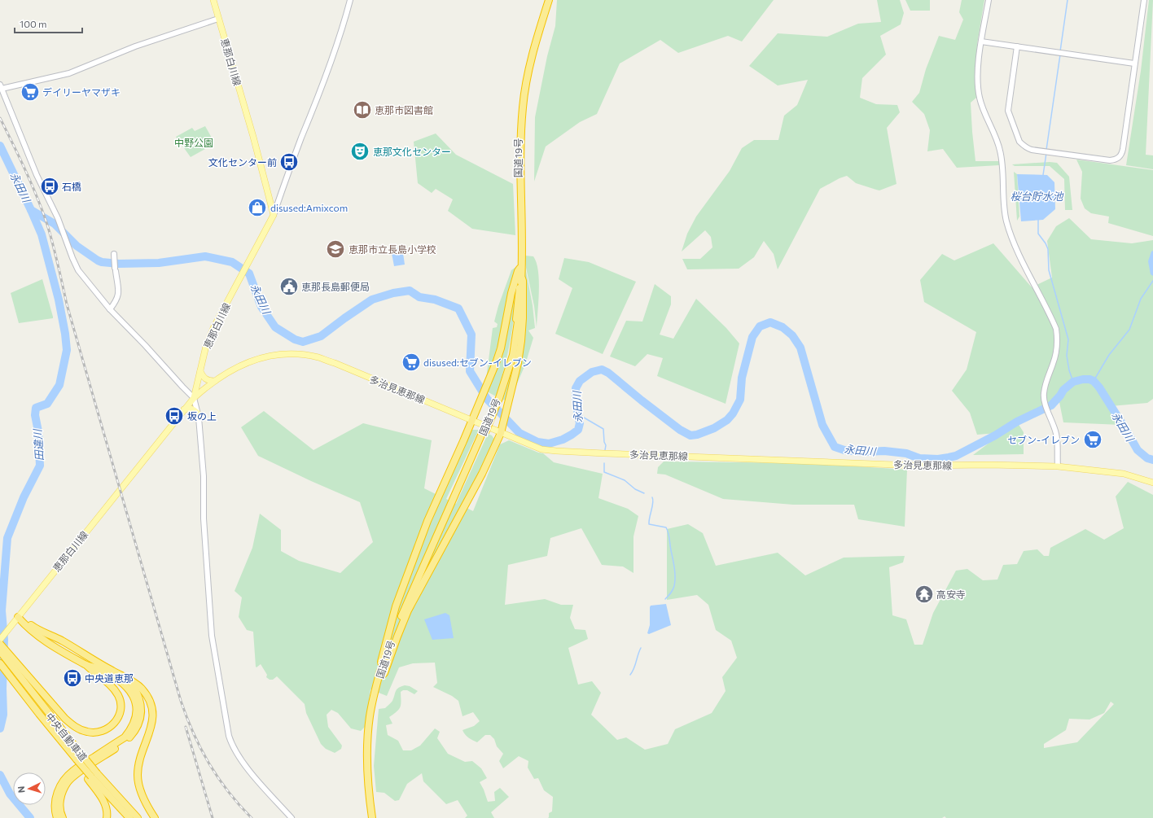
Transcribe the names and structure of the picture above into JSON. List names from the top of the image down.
{
  "streets": {
    "highway": ["国道19号", "中央自動車道"],
    "main road": ["恵那白川線", "多治見恵那線"]
  },
  "crossings": [
    ["恵那白川線", "多治見恵那線"]
  ],
  "water": ["永田川", "桜台貯水池", "田違川"],
  "parks": ["中野公園"],
  "places": {
    "supermarket": ["デイリーヤマザキ", "disused:セブン-イレブン", "セブン-イレブン"],
    "library": ["恵那市図書館"],
    "theatre": ["恵那文化センター"],
    "bus stop": [
      "文化センター前",
      "石橋",
      "坂の上",
      "中央道恵那"
    ],
    "shop": ["disused:Amixcom"],
    "school or university": ["恵那市立長島小学校"],
    "public building": ["恵那長島郵便局"],
    "temple": ["高安寺"]
  },
  "scale_bar": "100 m",
  "north": "left"
}
